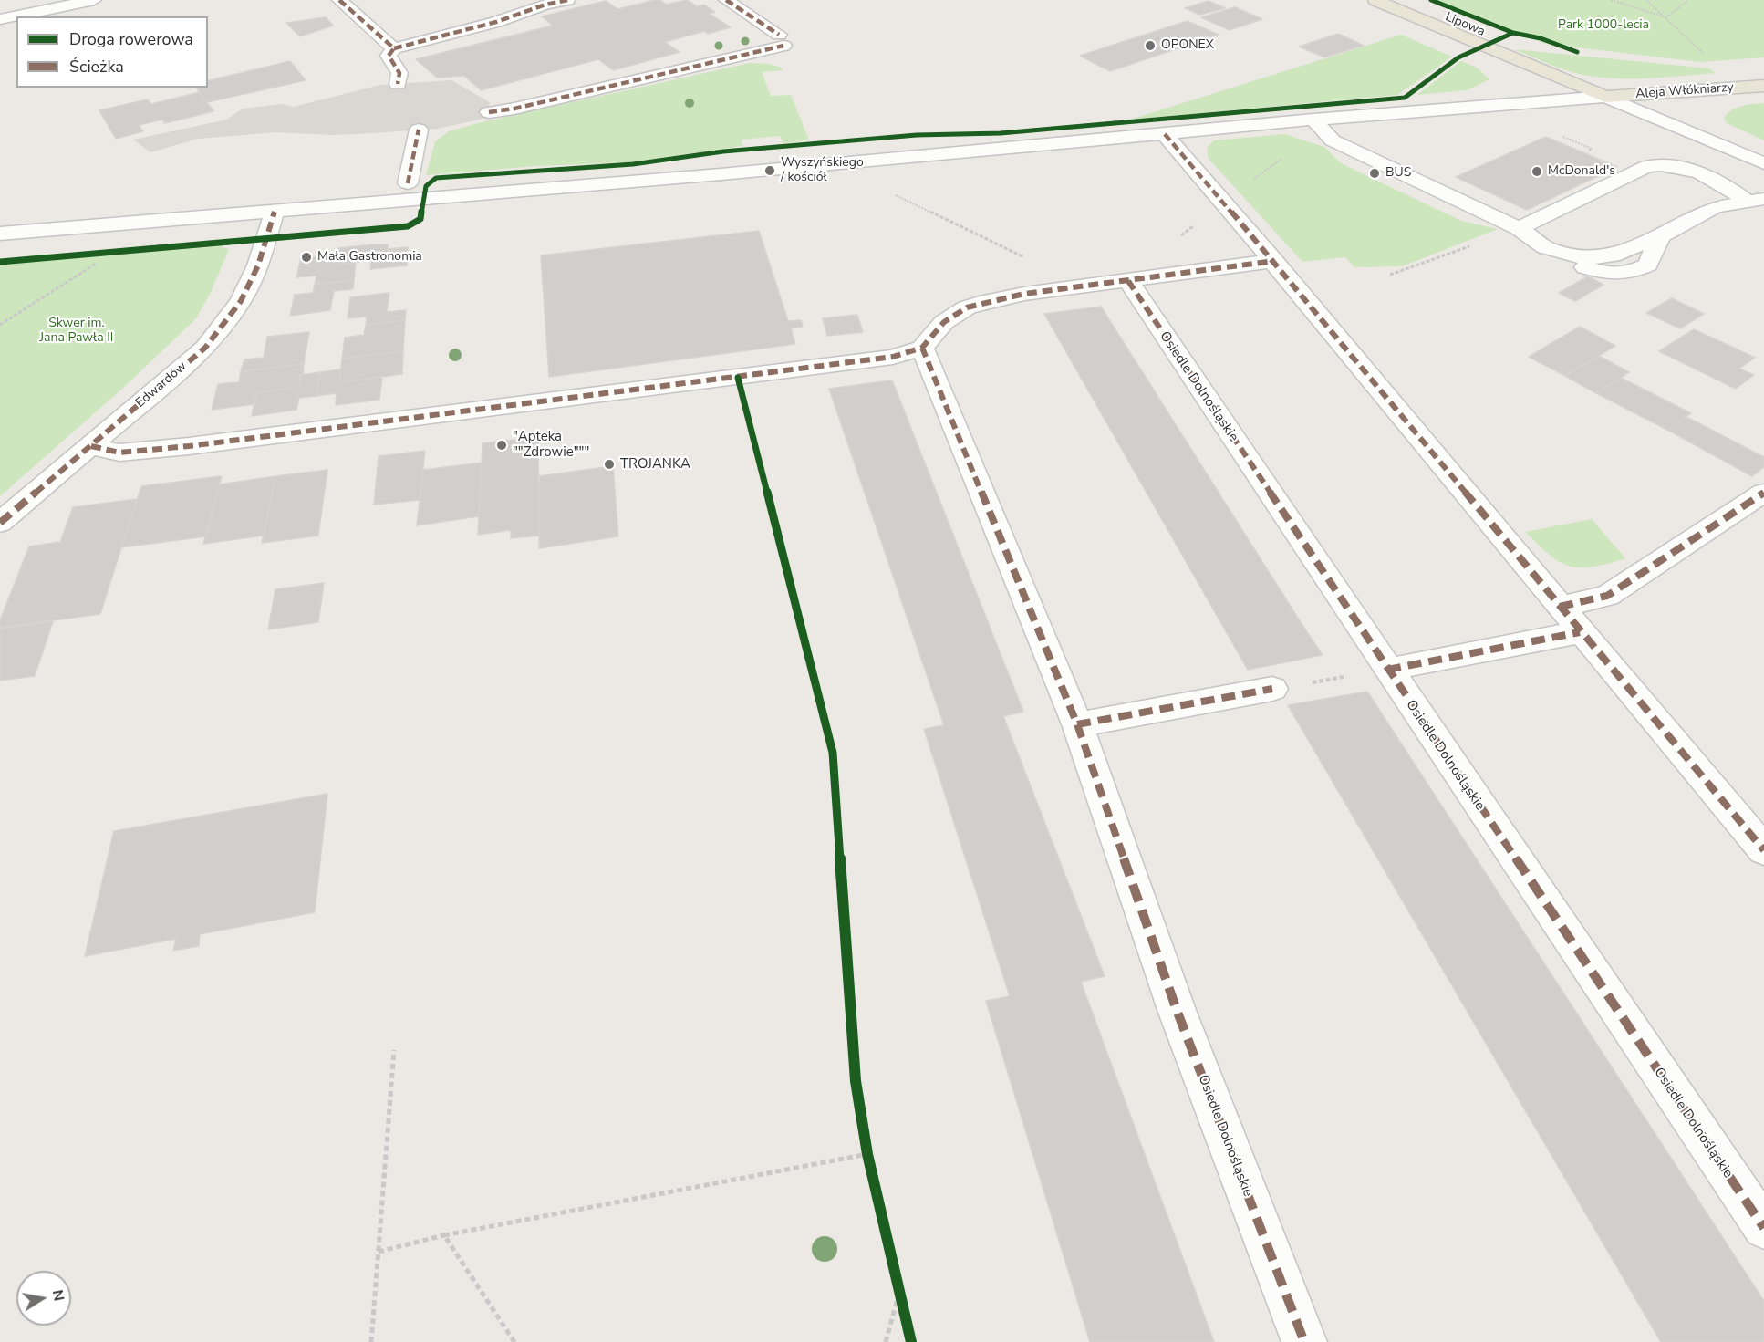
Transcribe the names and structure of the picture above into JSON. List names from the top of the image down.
{
  "streets": {
    "main road": ["Lipowa", "Aleja Włókniarzy"],
    "street": ["Edwardów", "Osiedle Dolnośląskie"]
  },
  "crossings": [
    ["Lipowa", "Aleja Włókniarzy"]
  ],
  "parks": ["Park 1000-lecia", "Skwer im. Jana Pawła II"],
  "places": [
    "OPONEX",
    "Wyszyńskiego / kościół",
    "McDonald's",
    "BUS",
    "Mała Gastronomia",
    "\"Apteka \"\"Zdrowie\"\"\"",
    "TROJANKA"
  ],
  "legend": ["Droga rowerowa", "Ścieżka"],
  "north": "right"
}
